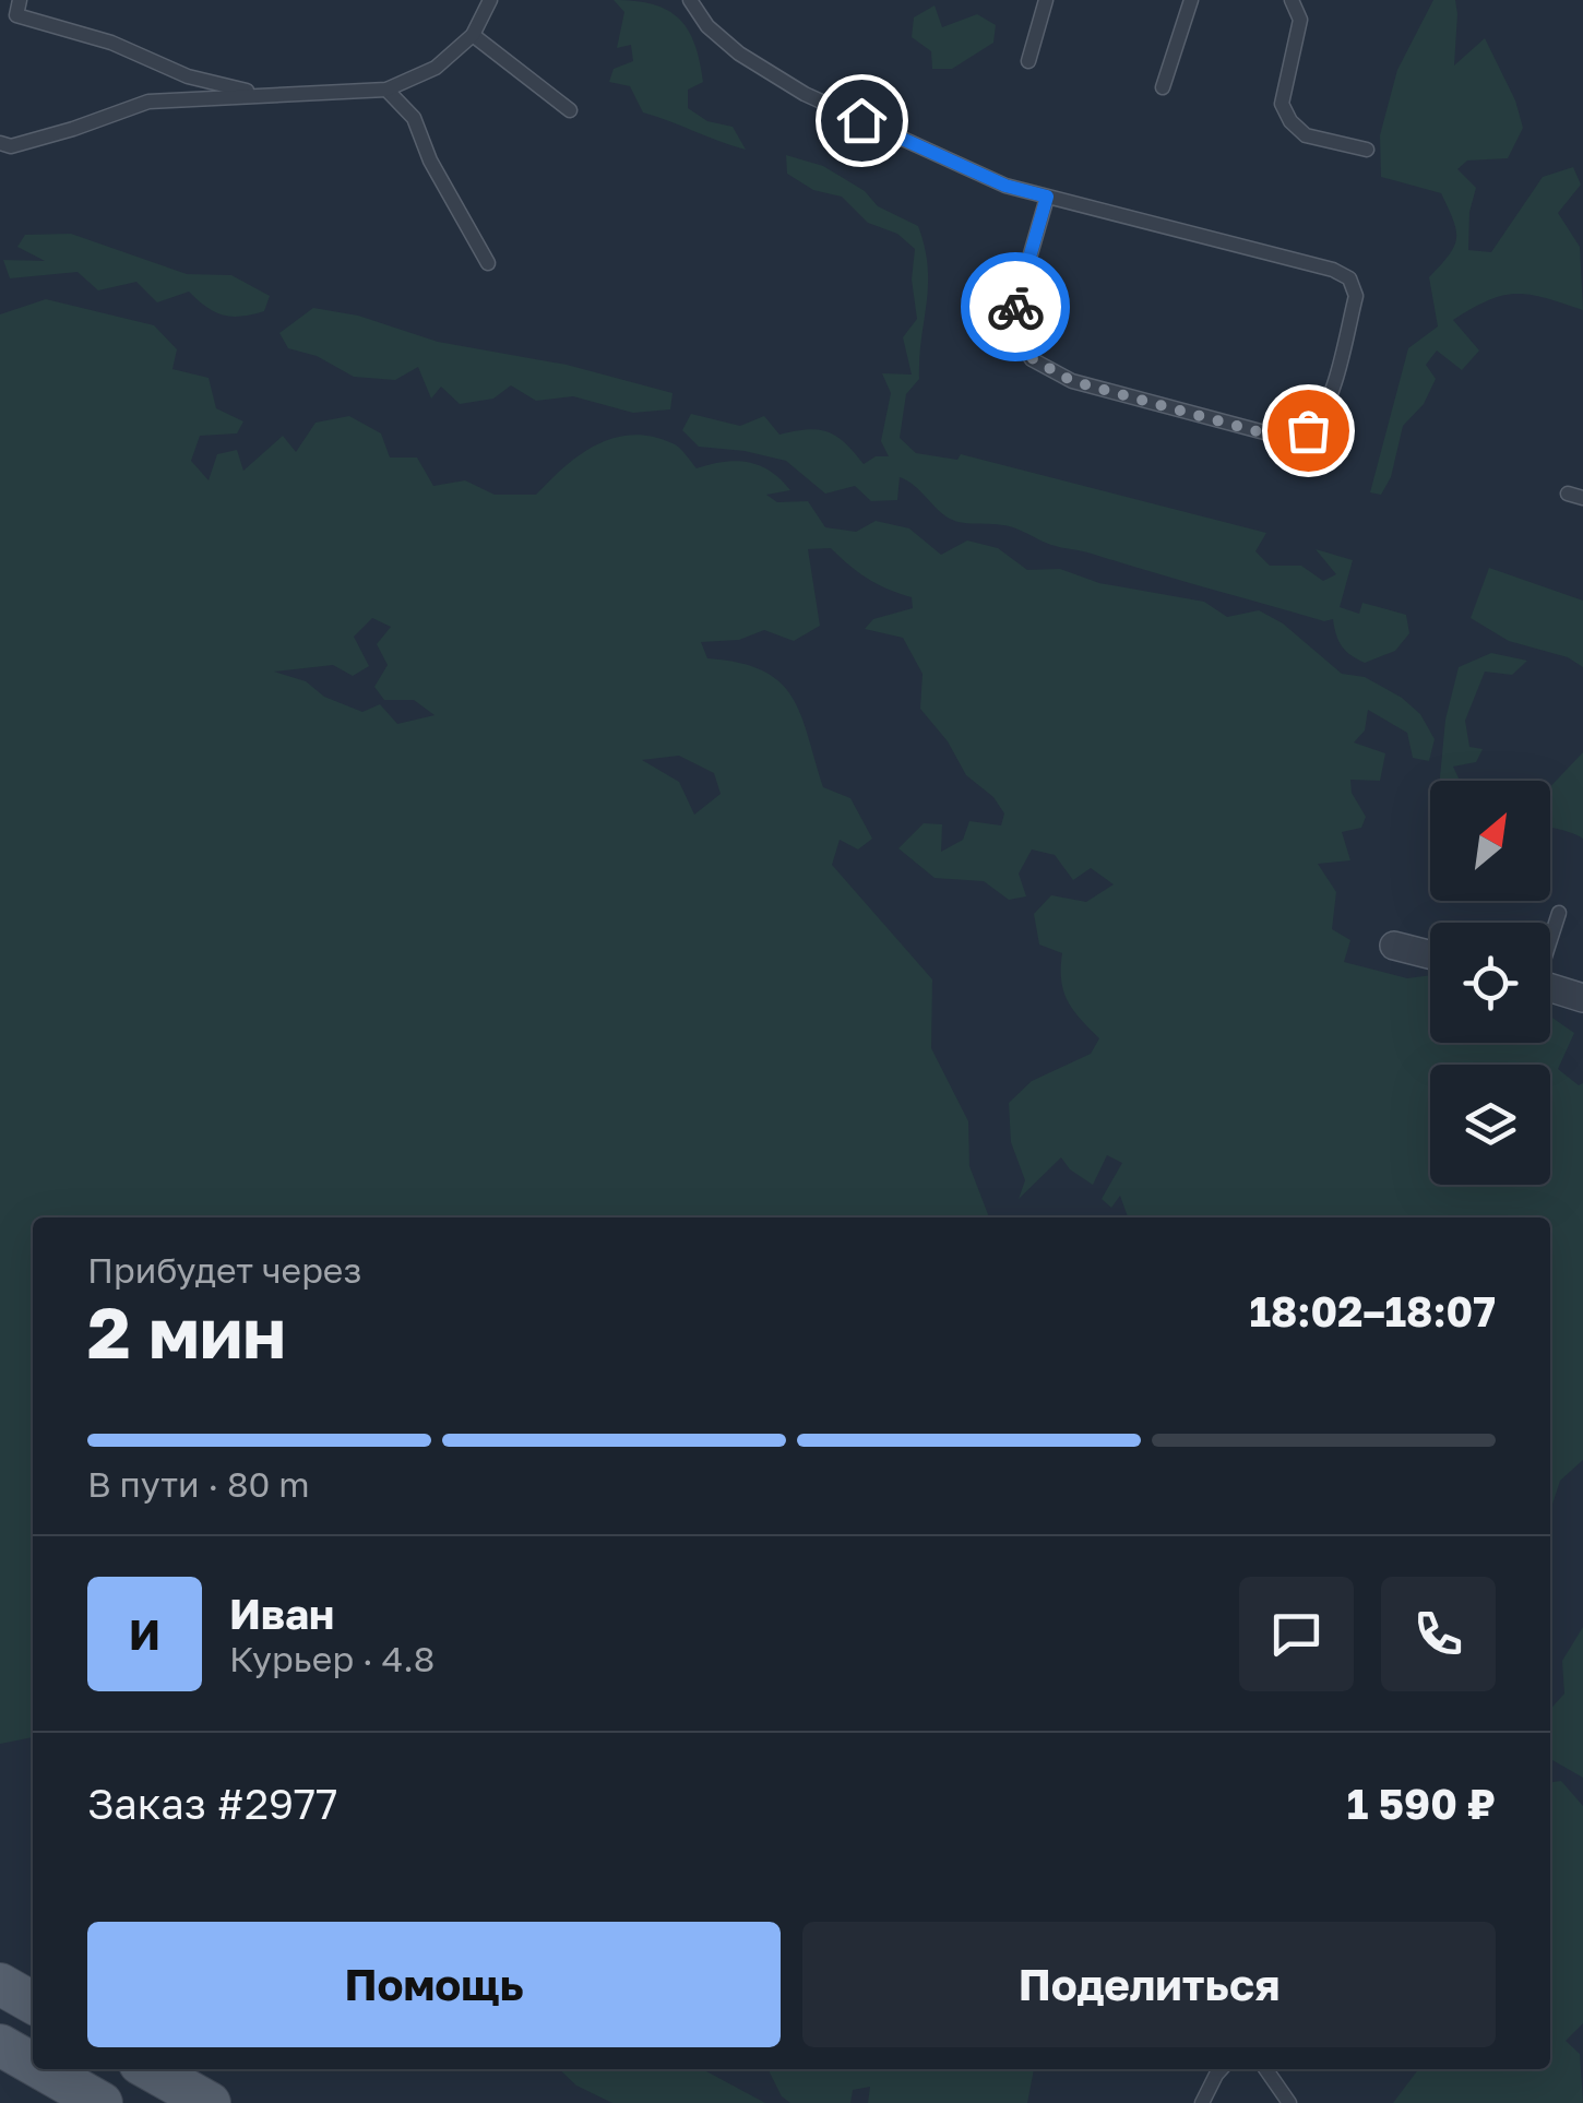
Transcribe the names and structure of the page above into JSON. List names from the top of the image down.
{
  "north": "top right",
  "page": {
    "heading": ["2 мин", "Прибудет через", "18:02–18:07"],
    "panel": [
      "Иван",
      "Курьер · 4.8",
      "Заказ #2977",
      "1 590 ₽"
    ],
    "bar": "В пути · 80 m",
    "round": "И",
    "buttons": ["Помощь", "Поделиться"]
  }
}
